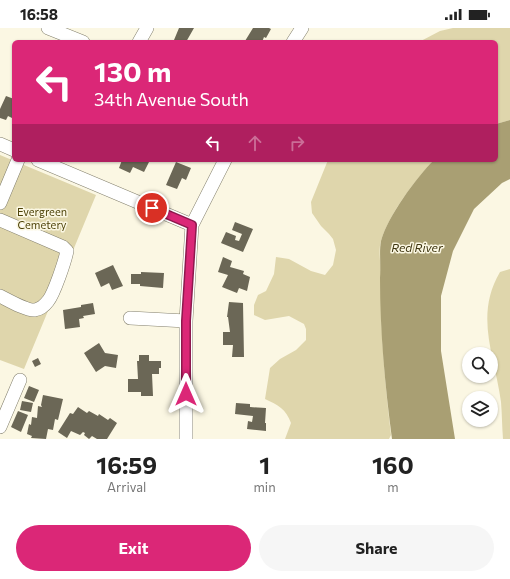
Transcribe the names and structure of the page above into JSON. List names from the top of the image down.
{
  "water": ["Red River"],
  "parks": ["Evergreen Cemetery"],
  "page": {
    "status": "16:58",
    "turn": ["130 m", "34th Avenue South"],
    "eta": [
      "16:59",
      "Arrival",
      "1",
      "min",
      "160",
      "m"
    ],
    "buttons": ["Exit", "Share"]
  }
}
